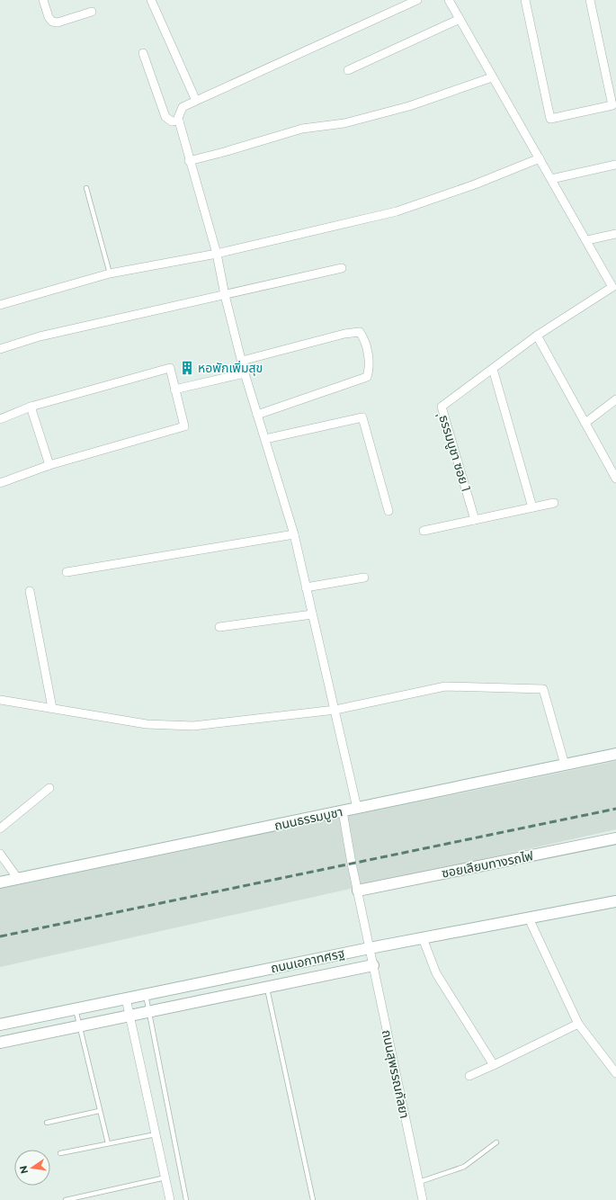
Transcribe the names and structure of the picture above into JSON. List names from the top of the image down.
{
  "streets": {
    "main road": ["ถนนธรรมบูชา", "ซอยเลียบทางรถไฟ", "ถนนเอกาทศรฐ"],
    "street": ["ุธรรมบูชา ซอย 1", "ถนนสุพรรณกัลยา"]
  },
  "crossings": [
    ["ถนนธรรมบูชา", "ถนนสุพรรณกัลยา"],
    ["ซอยเลียบทางรถไฟ", "ถนนสุพรรณกัลยา"],
    ["ถนนเอกาทศรฐ", "ถนนสุพรรณกัลยา"]
  ],
  "places": {
    "building": ["หอพักเพิ่มสุข"]
  },
  "north": "left"
}
